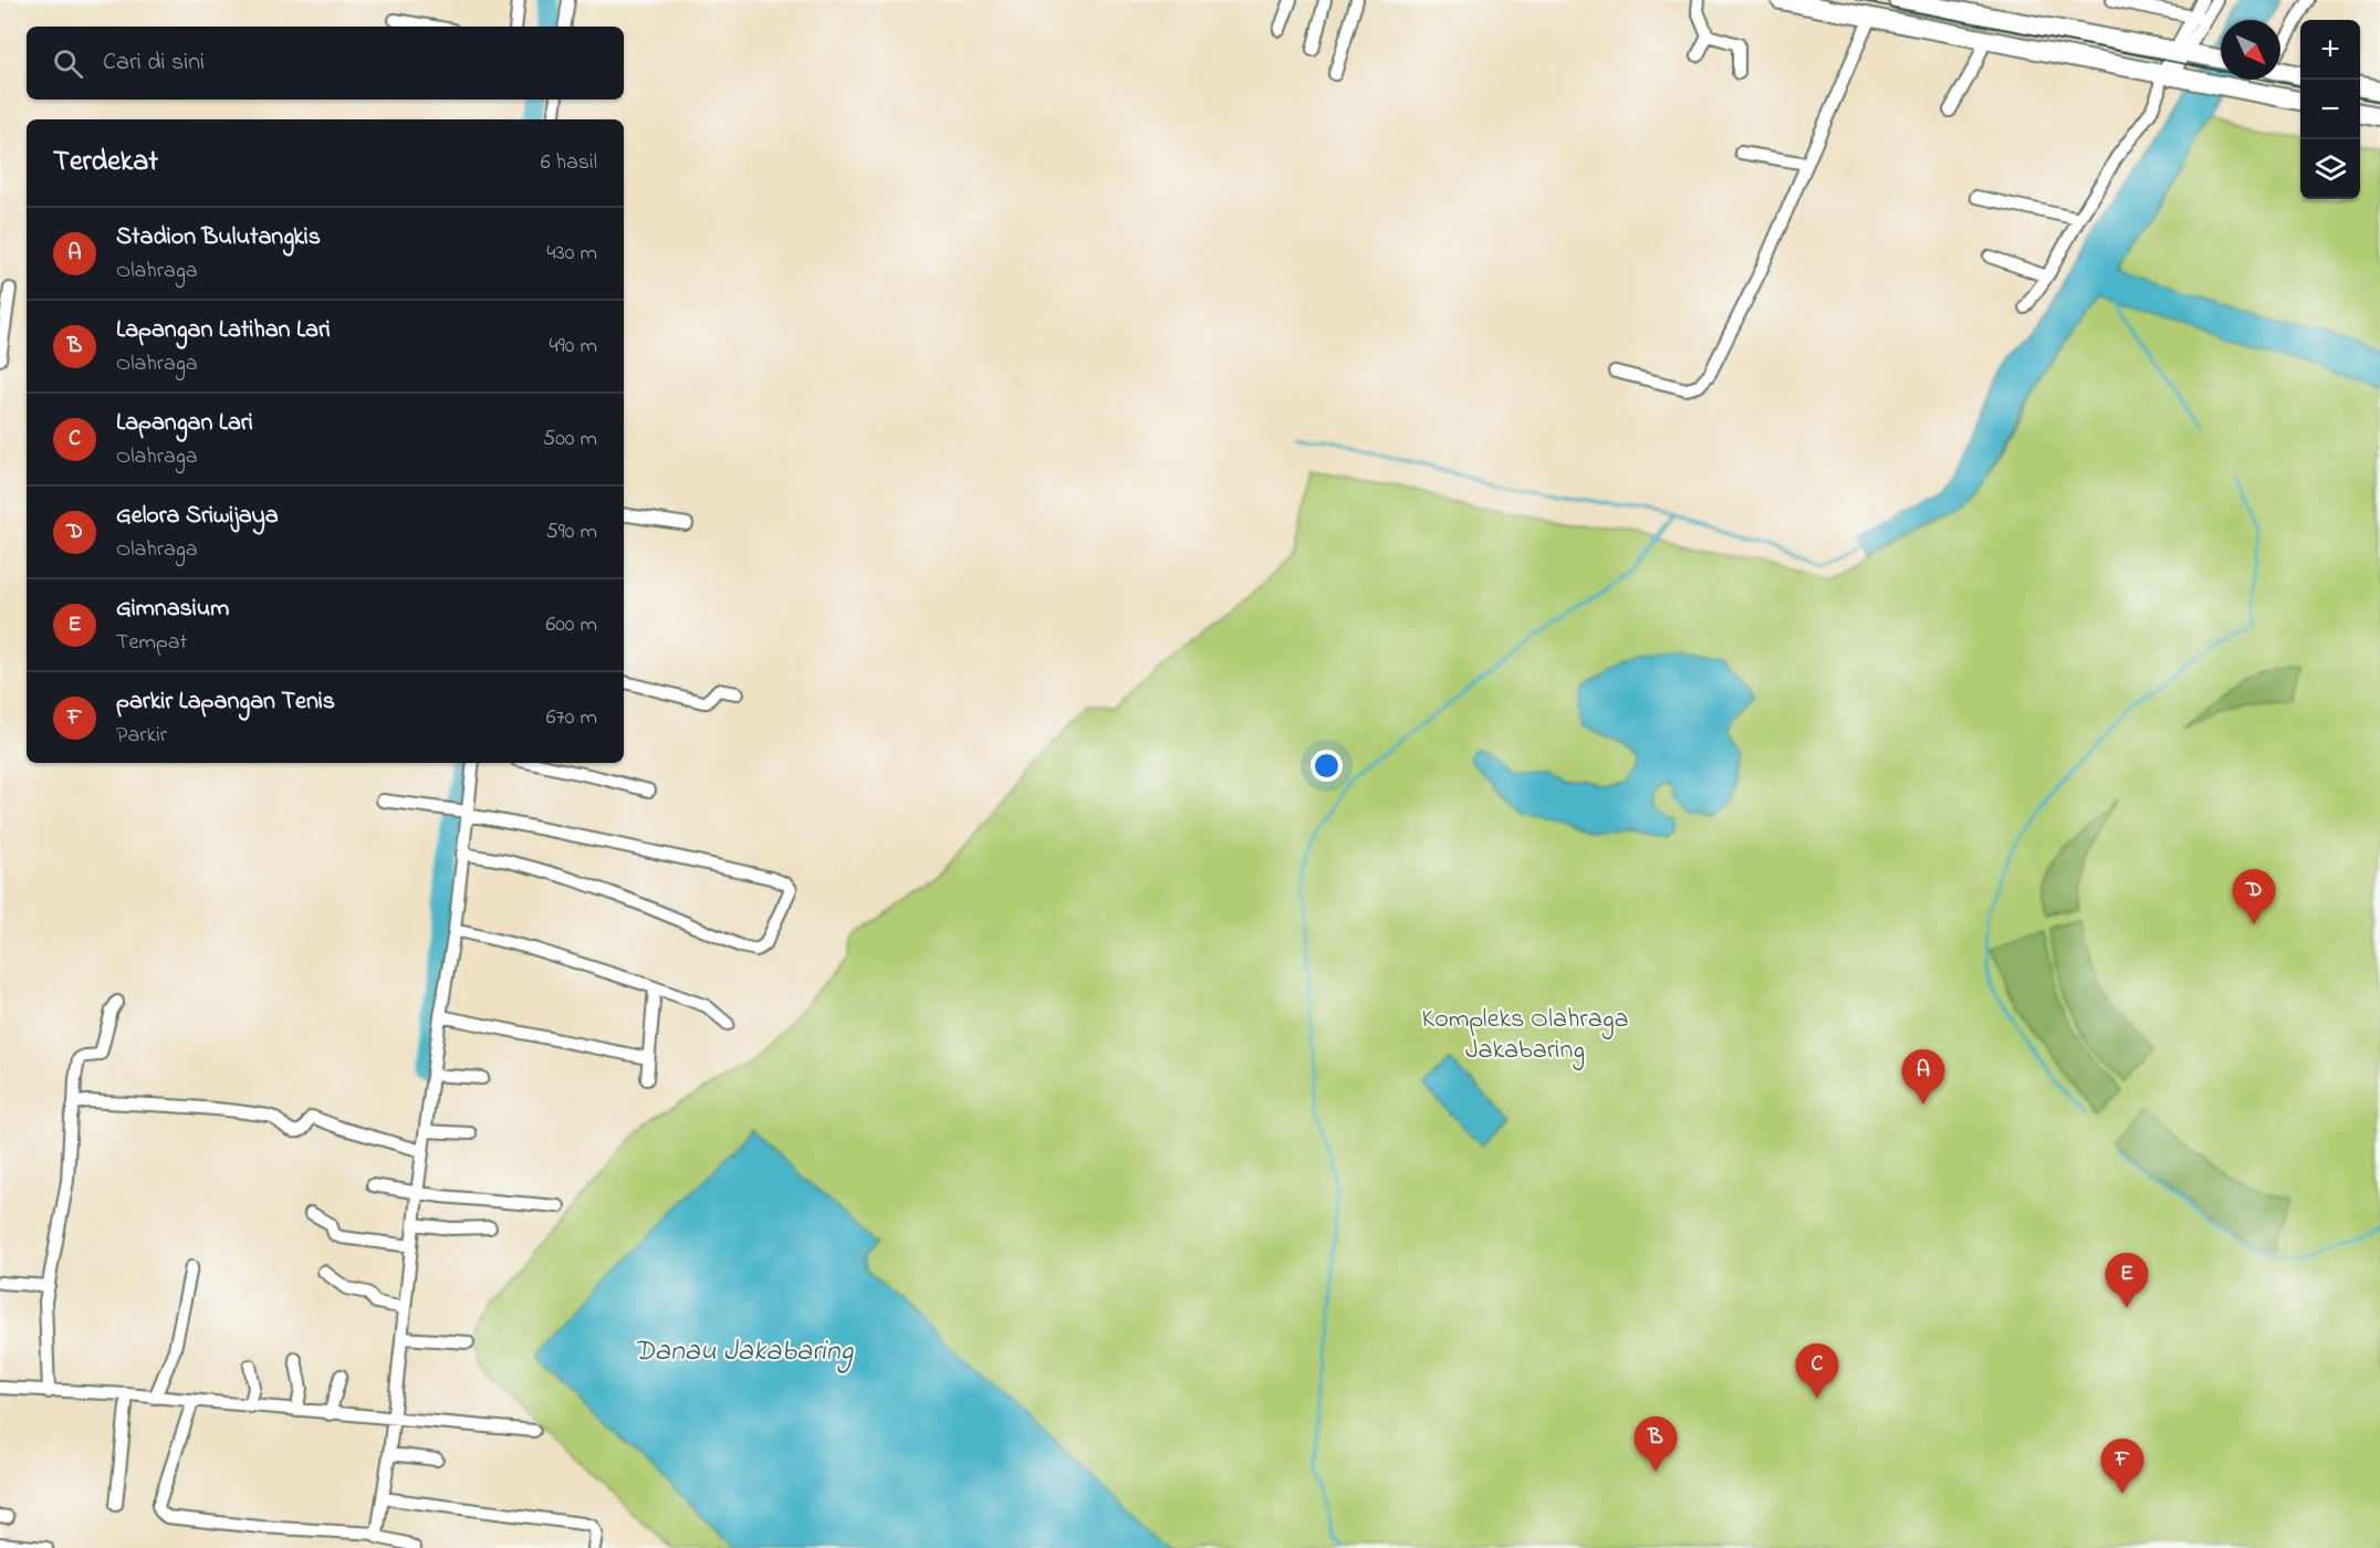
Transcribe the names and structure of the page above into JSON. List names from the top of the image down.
{
  "water": ["Danau Jakabaring"],
  "parks": ["Kompleks Olahraga Jakabaring"],
  "north": "bottom right",
  "page": {
    "map_buttons": ["+", "−"],
    "search": "Cari di sini",
    "heading": ["Terdekat", "6 hasil"],
    "list": [
      {
        "mark": "A",
        "name": "Stadion Bulutangkis",
        "note": "Olahraga",
        "value": "430 m"
      },
      {
        "mark": "B",
        "name": "Lapangan Latihan Lari",
        "note": "Olahraga",
        "value": "490 m"
      },
      {
        "mark": "C",
        "name": "Lapangan Lari",
        "note": "Olahraga",
        "value": "500 m"
      },
      {
        "mark": "D",
        "name": "Gelora Sriwijaya",
        "note": "Olahraga",
        "value": "590 m"
      },
      {
        "mark": "E",
        "name": "Gimnasium",
        "note": "Tempat",
        "value": "600 m"
      },
      {
        "mark": "F",
        "name": "parkir Lapangan Tenis",
        "note": "Parkir",
        "value": "670 m"
      }
    ],
    "pins": [
      "D",
      "A",
      "E",
      "C",
      "B",
      "F"
    ]
  }
}
